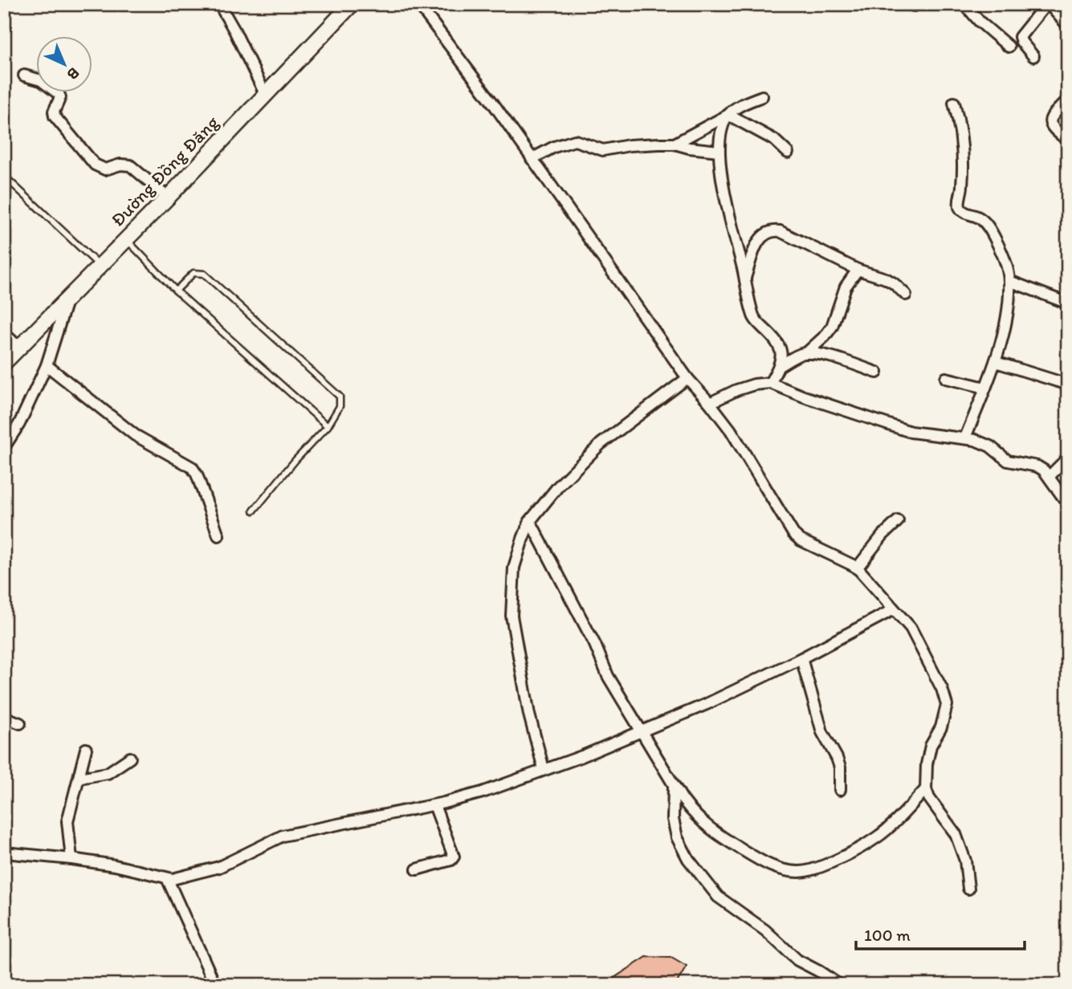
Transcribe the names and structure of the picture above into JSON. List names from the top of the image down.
{
  "streets": {
    "main road": ["Đường Đồng Đăng"]
  },
  "scale_bar": "100 m",
  "north": "bottom right"
}
